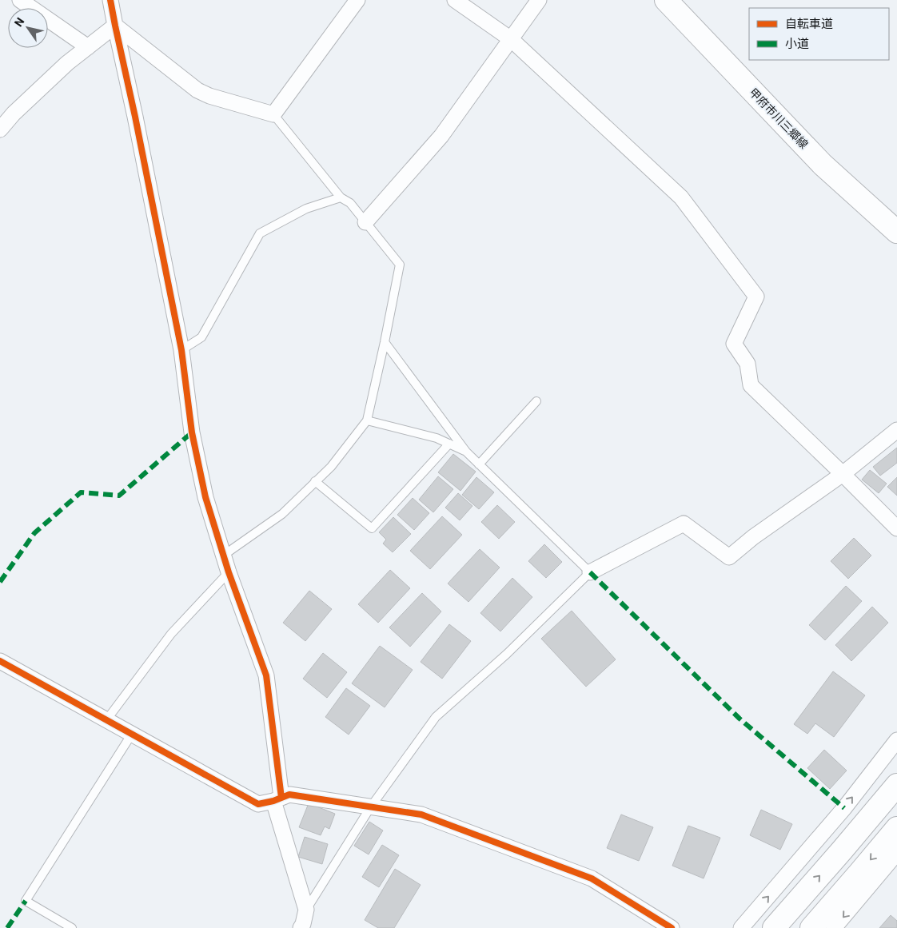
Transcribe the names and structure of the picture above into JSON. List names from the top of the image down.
{
  "streets": {
    "main road": ["甲府市川三郷線"]
  },
  "legend": ["自転車道", "小道"],
  "north": "top left"
}
